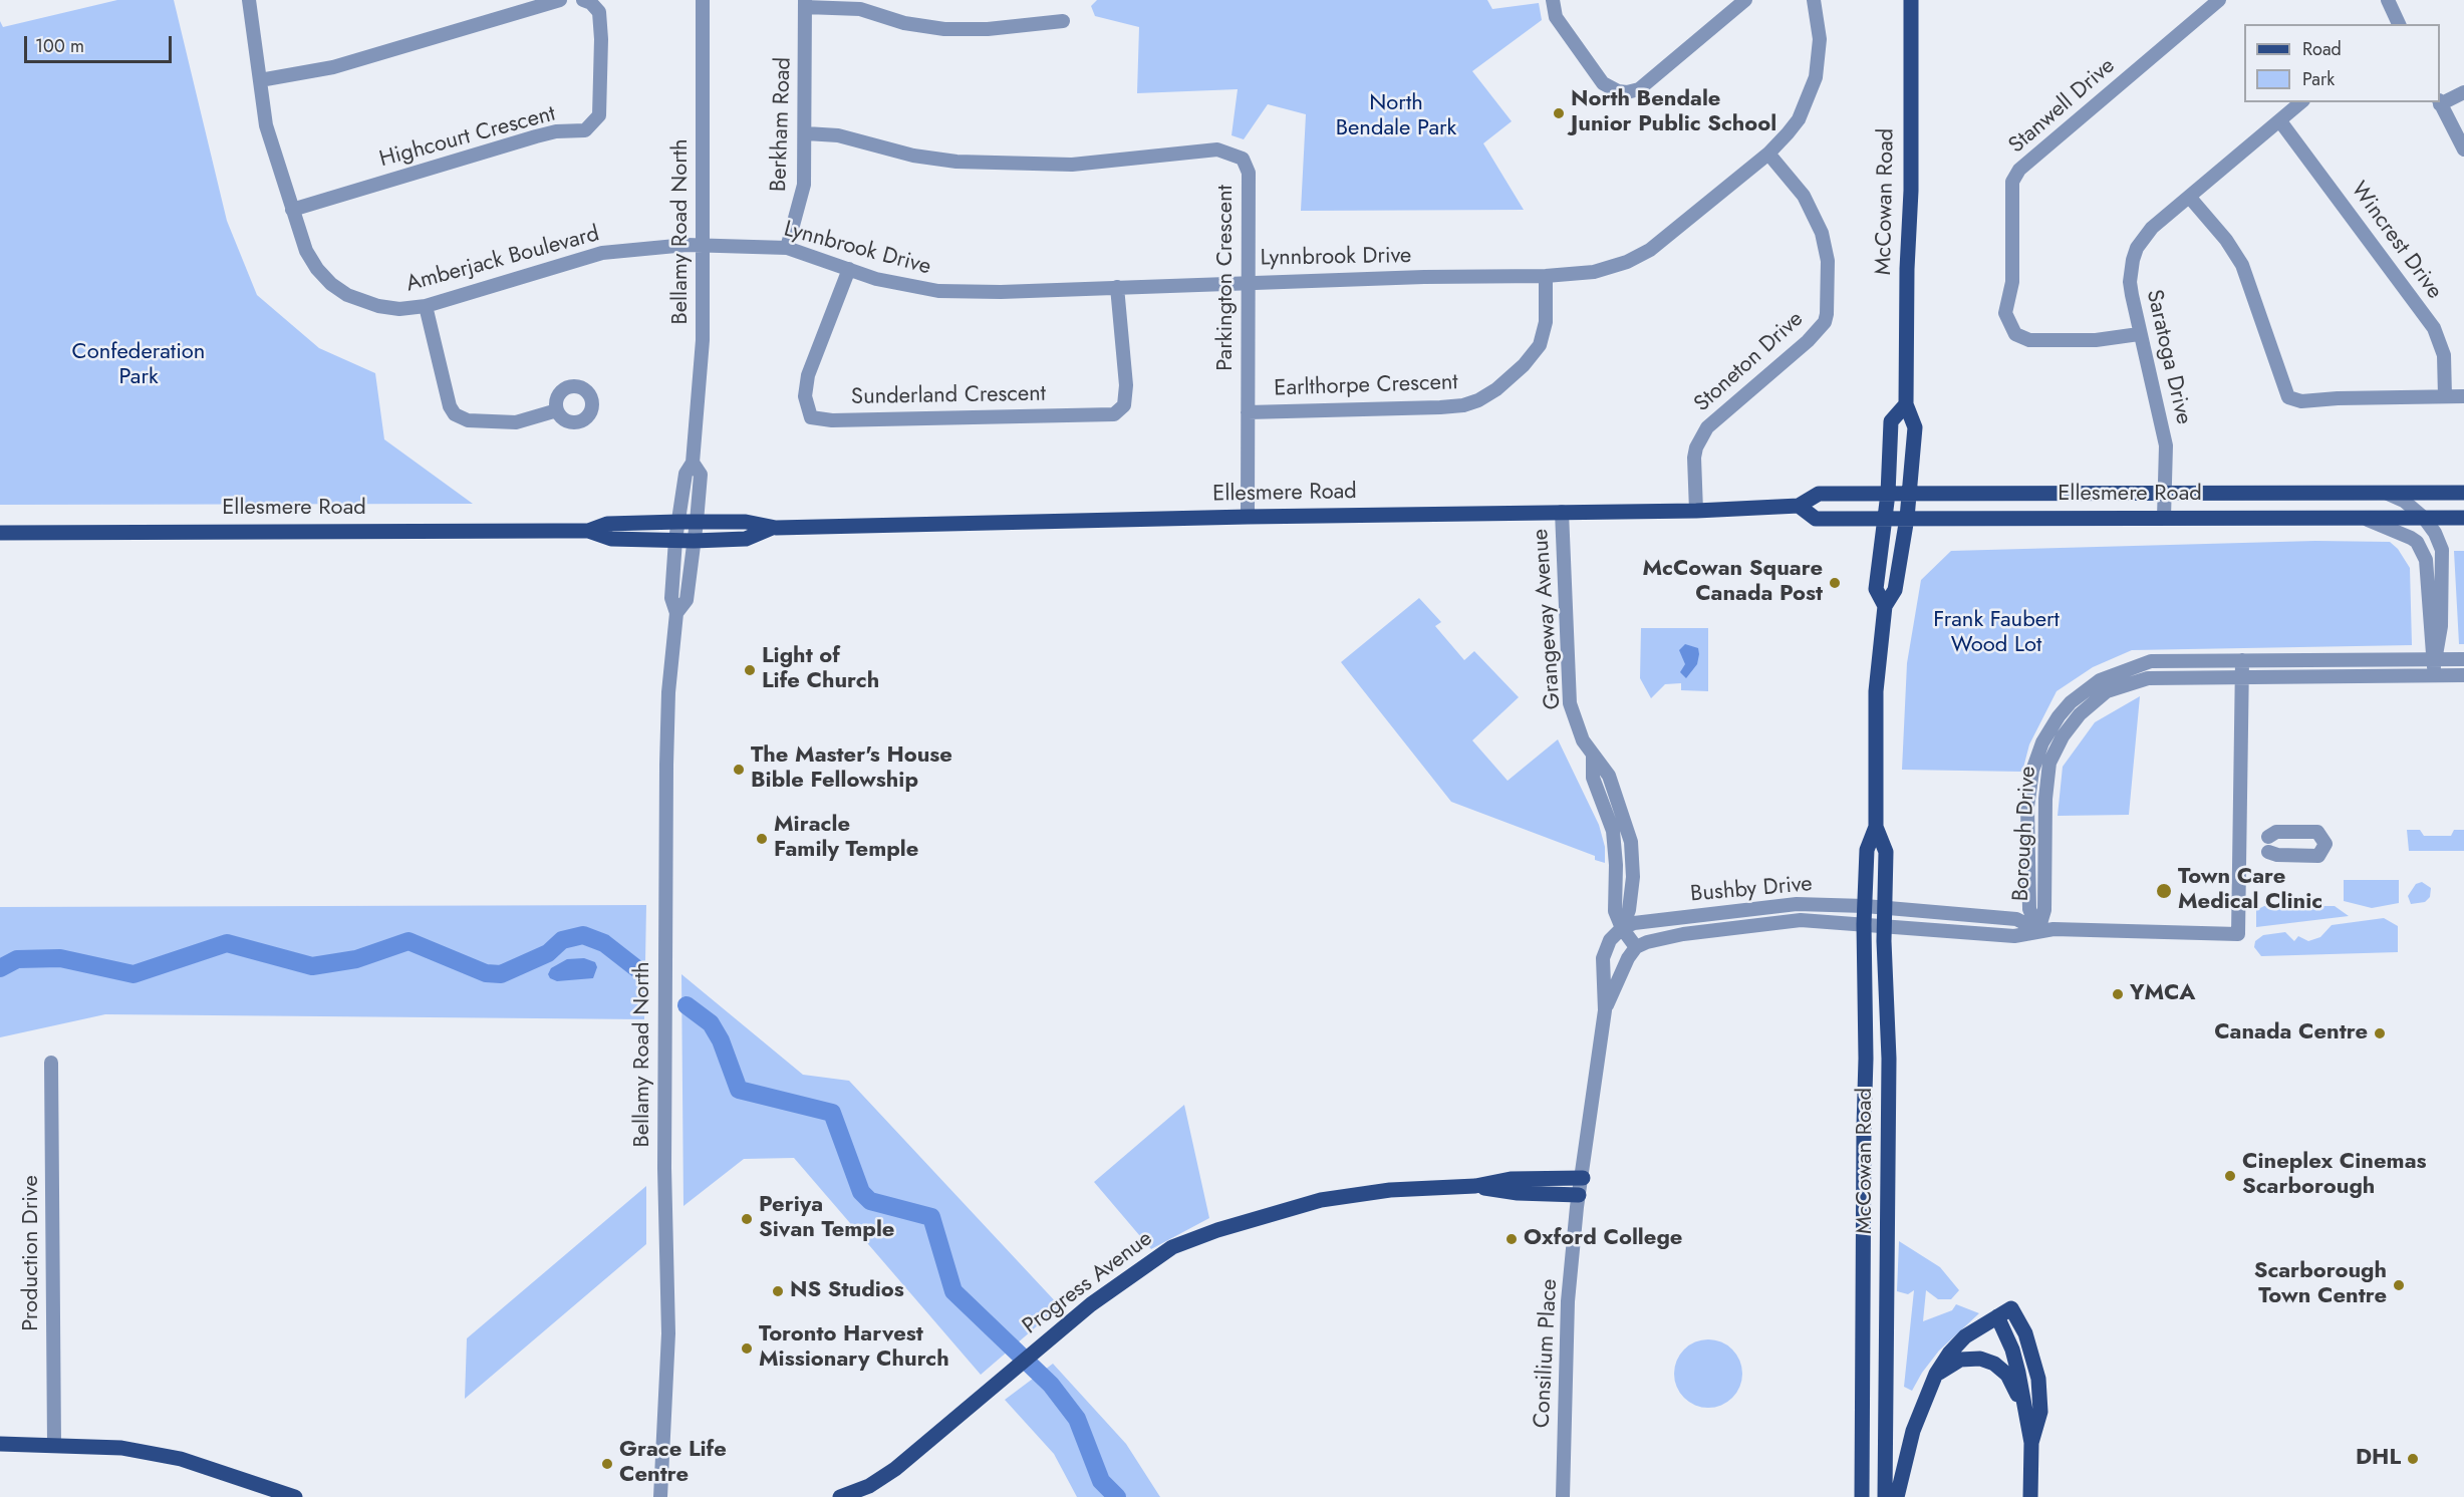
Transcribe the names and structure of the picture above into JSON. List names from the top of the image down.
{
  "streets": {
    "main road": ["McCowan Road", "Ellesmere Road", "Progress Avenue"],
    "street": [
      "Stanwell Drive",
      "Berkham Road",
      "Highcourt Crescent",
      "Bellamy Road North",
      "Wincrest Drive",
      "Lynnbrook Drive",
      "Amberjack Boulevard",
      "Parkington Crescent",
      "Saratoga Drive",
      "Stoneton Drive",
      "Earlthorpe Crescent",
      "Sunderland Crescent",
      "Grangeway Avenue",
      "Borough Drive",
      "Bushby Drive",
      "Production Drive",
      "Consilium Place"
    ]
  },
  "crossings": [
    ["Stanwell Drive", "Saratoga Drive"],
    ["Berkham Road", "Lynnbrook Drive"],
    ["Berkham Road", "Parkington Crescent"],
    ["Highcourt Crescent", "Amberjack Boulevard"],
    ["McCowan Road", "Ellesmere Road"],
    ["McCowan Road", "Bushby Drive"],
    ["Bellamy Road North", "Lynnbrook Drive"],
    ["Bellamy Road North", "Amberjack Boulevard"],
    ["Bellamy Road North", "Ellesmere Road"],
    ["Wincrest Drive", "Saratoga Drive"],
    ["Lynnbrook Drive", "Amberjack Boulevard"],
    ["Lynnbrook Drive", "Parkington Crescent"],
    ["Lynnbrook Drive", "Stoneton Drive"],
    ["Lynnbrook Drive", "Earlthorpe Crescent"],
    ["Lynnbrook Drive", "Sunderland Crescent"],
    ["Parkington Crescent", "Earlthorpe Crescent"],
    ["Parkington Crescent", "Ellesmere Road"],
    ["Saratoga Drive", "Ellesmere Road"],
    ["Stoneton Drive", "Ellesmere Road"],
    ["Ellesmere Road", "Grangeway Avenue"],
    ["Grangeway Avenue", "Bushby Drive"],
    ["Borough Drive", "Bushby Drive"],
    ["Progress Avenue", "Consilium Place"]
  ],
  "parks": ["North Bendale Park", "Confederation Park", "Frank Faubert Wood Lot"],
  "places": [
    "North Bendale Junior Public School",
    "McCowan Square Canada Post",
    "Light of Life Church",
    "The Master's House Bible Fellowship",
    "Miracle Family Temple",
    "Town Care Medical Clinic",
    "YMCA",
    "Canada Centre",
    "Cineplex Cinemas Scarborough",
    "Periya Sivan Temple",
    "Oxford College",
    "Scarborough Town Centre",
    "NS Studios",
    "Toronto Harvest Missionary Church",
    "DHL",
    "Grace Life Centre"
  ],
  "legend": ["Road", "Park"],
  "scale_bar": "100 m"
}
